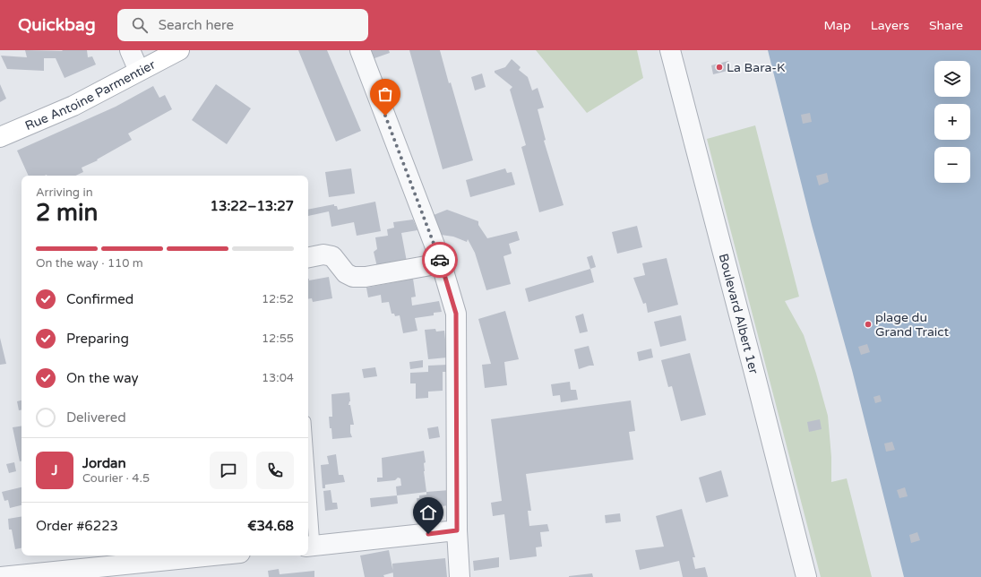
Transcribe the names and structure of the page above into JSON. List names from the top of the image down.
{
  "streets": {
    "main road": ["Rue Antoine Parmentier"],
    "street": ["Boulevard Albert 1er"]
  },
  "places": ["La Bara-K", "plage du Grand Traict"],
  "page": {
    "header": "Quickbag",
    "search": "Search here",
    "nav": ["Map", "Layers", "Share"],
    "map_buttons": ["+", "−"],
    "heading": ["2 min", "Arriving in", "13:22–13:27"],
    "panel": [
      "Jordan",
      "Courier · 4.5",
      "Order #6223",
      "€34.68"
    ],
    "bar": "On the way · 110 m",
    "list": [
      ["Confirmed", "12:52"],
      ["Preparing", "12:55"],
      ["On the way", "13:04"],
      "Delivered"
    ],
    "round": "J"
  }
}
